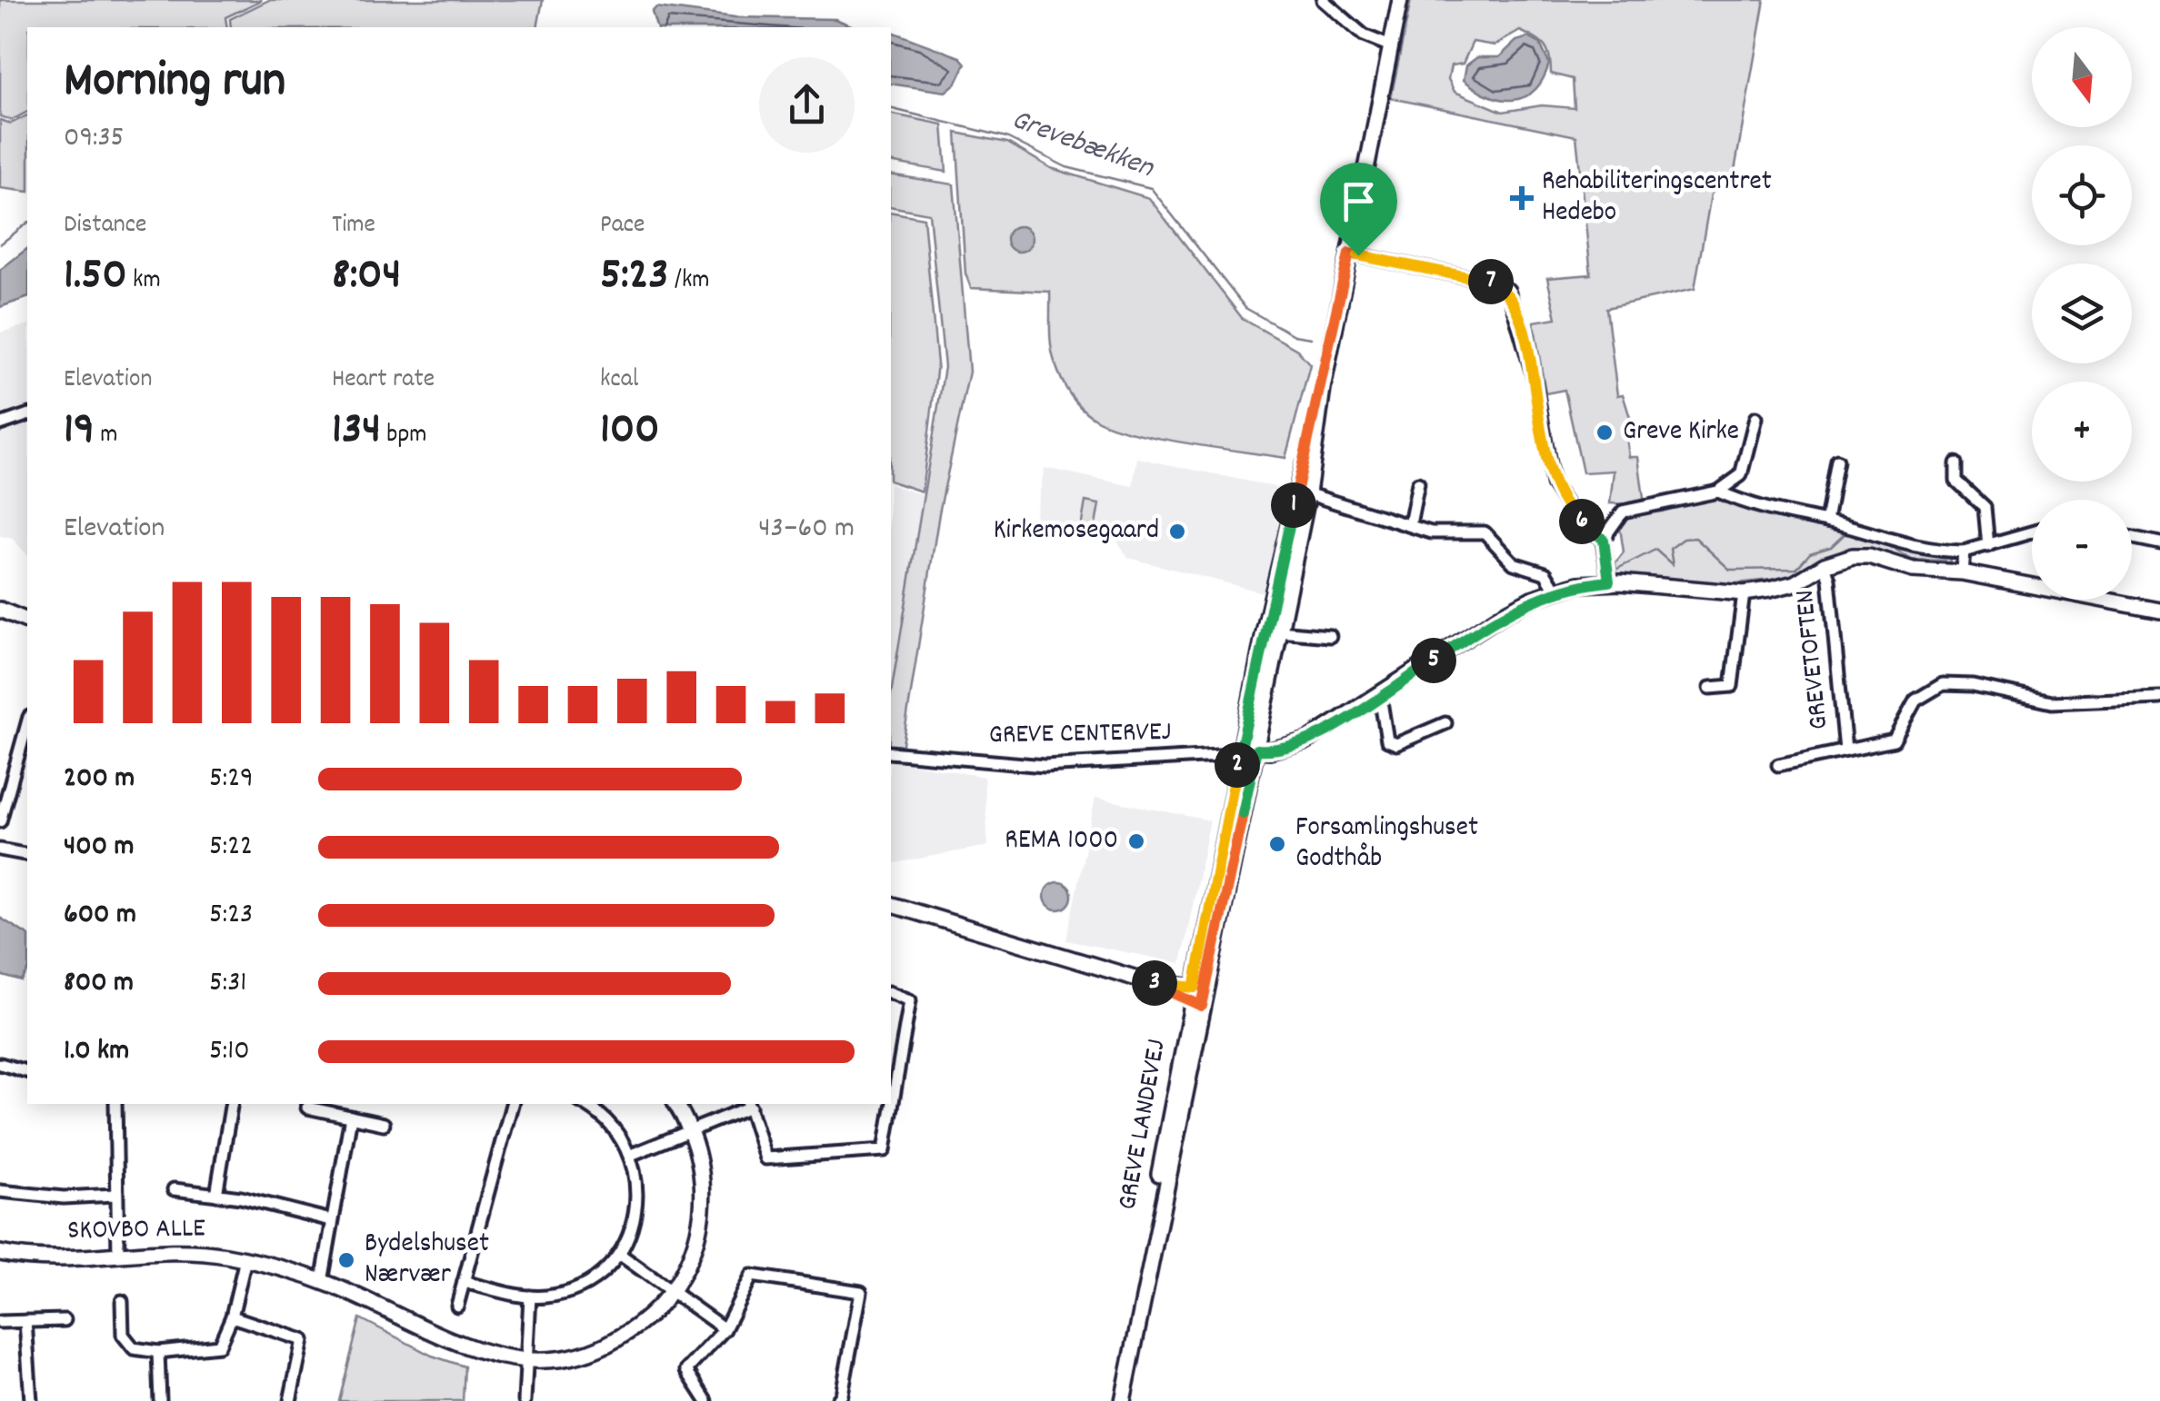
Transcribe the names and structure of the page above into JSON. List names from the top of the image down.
{
  "streets": {
    "street": [
      "GREVETOFTEN",
      "GREVE CENTERVEJ",
      "GREVE LANDEVEJ",
      "SKOVBO ALLE"
    ]
  },
  "water": ["Grevebækken"],
  "places": {
    "health": ["Rehabiliteringscentret Hedebo"],
    "other": [
      "Greve Kirke",
      "Kirkemosegaard",
      "REMA 1000",
      "Forsamlingshuset Godthåb",
      "Bydelshuset Nærvær"
    ]
  },
  "north": "bottom",
  "page": {
    "map_buttons": ["+", "−"],
    "heading": ["Morning run", "09:35"],
    "stats": [
      ["Distance", "1.50 km"],
      ["Time", "8:04"],
      ["Pace", "5:23 /km"],
      ["Elevation", "19 m"],
      ["Heart rate", "134 bpm"],
      ["kcal", "100"]
    ],
    "pins": [
      "7",
      "1",
      "6",
      "5",
      "2",
      "3"
    ],
    "chart": ["Elevation", "43–60 m"],
    "list": [
      {
        "name": "200 m",
        "note": "5:29"
      },
      {
        "name": "400 m",
        "note": "5:22"
      },
      {
        "name": "600 m",
        "note": "5:23"
      },
      {
        "name": "800 m",
        "note": "5:31"
      },
      {
        "name": "1.0 km",
        "note": "5:10"
      }
    ]
  }
}
